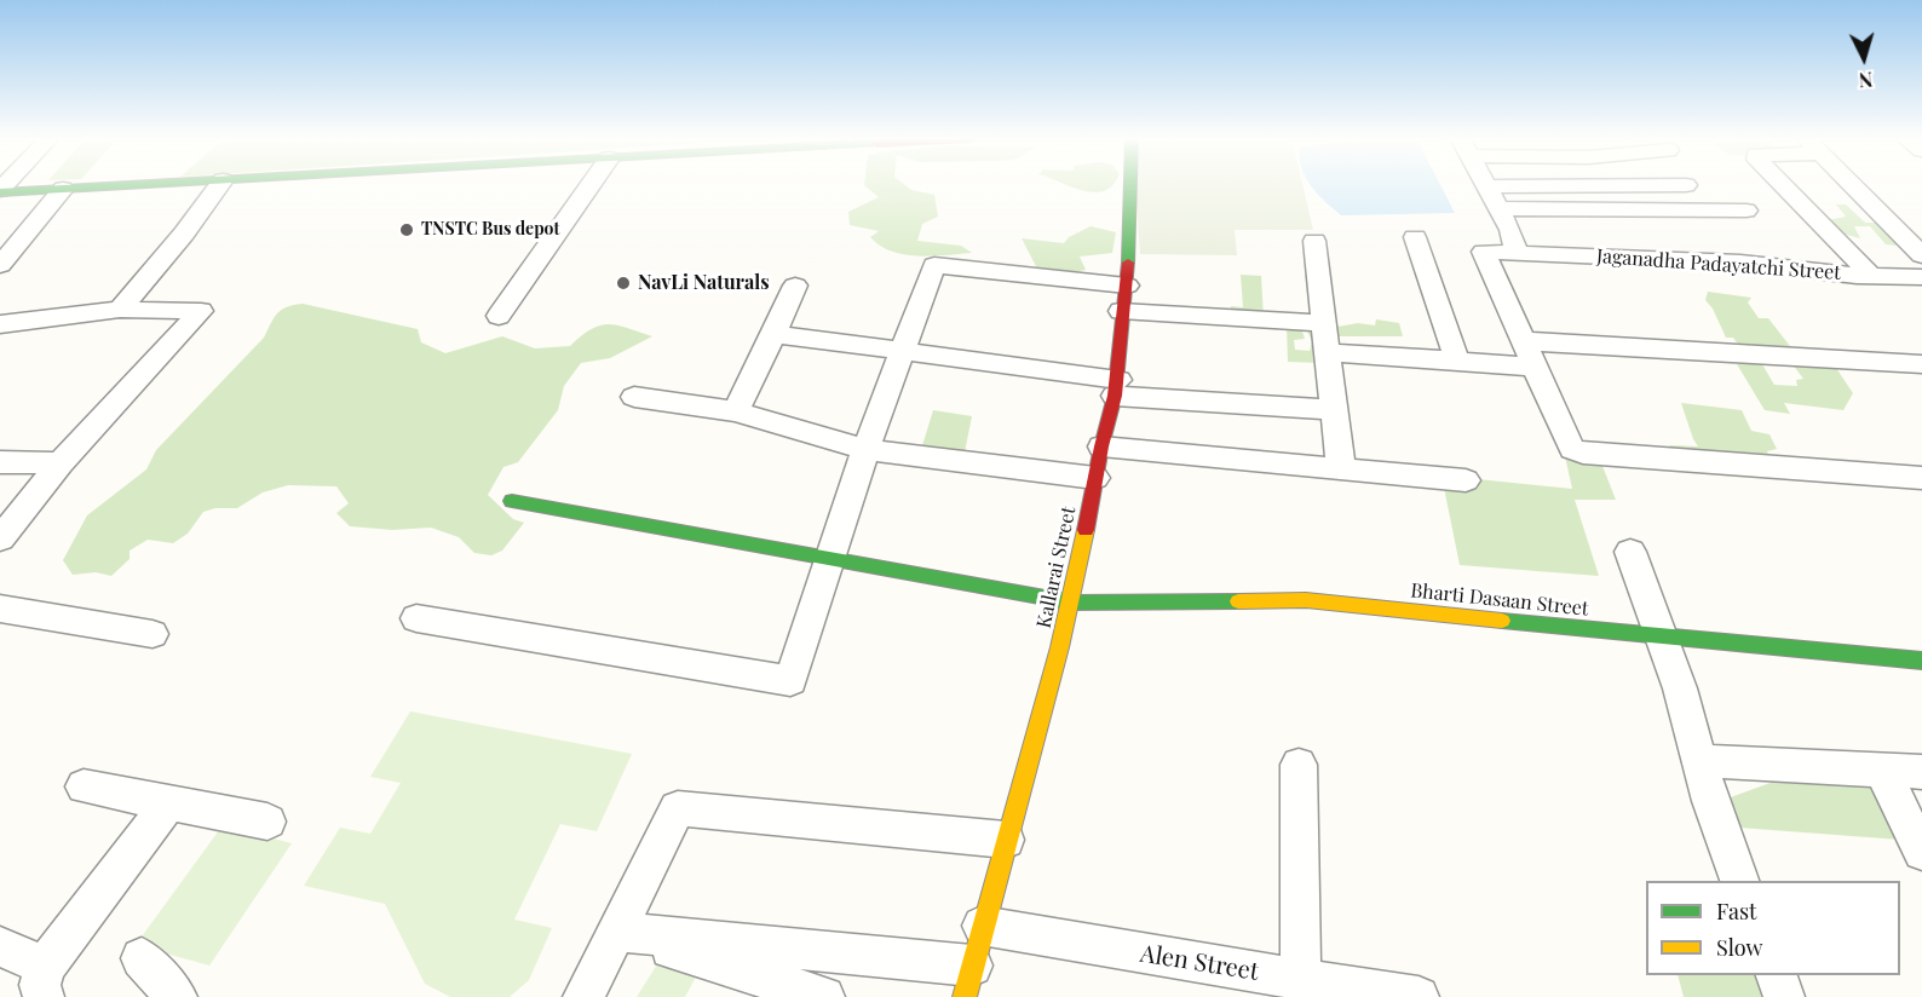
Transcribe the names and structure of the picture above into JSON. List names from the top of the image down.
{
  "streets": {
    "street": [
      "Jaganadha Padayatchi Street",
      "Kallarai Street",
      "Bharti Dasaan Street",
      "Alen Street"
    ]
  },
  "crossings": [
    ["Kallarai Street", "Bharti Dasaan Street"],
    ["Kallarai Street", "Alen Street"]
  ],
  "places": ["TNSTC Bus depot", "NavLi Naturals"],
  "legend": ["Fast", "Slow"],
  "north": "bottom"
}
